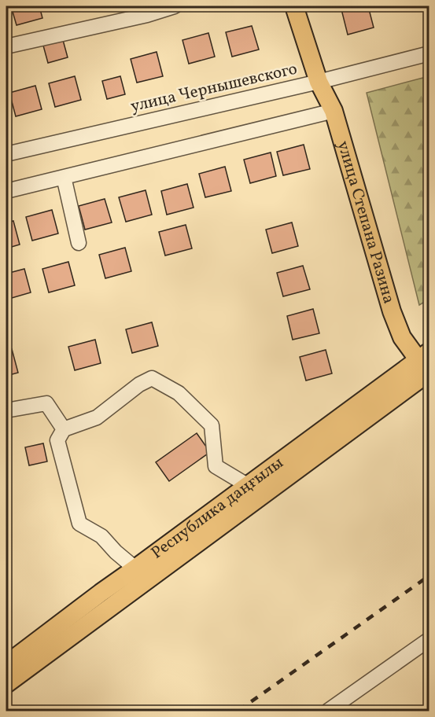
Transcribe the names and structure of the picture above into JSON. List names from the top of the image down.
{
  "streets": {
    "main road": ["улица Степана Разина", "Республика даңғылы"],
    "street": ["улица Чернышевского"]
  },
  "crossings": [
    ["улица Чернышевского", "улица Степана Разина"],
    ["улица Степана Разина", "Республика даңғылы"]
  ]
}
